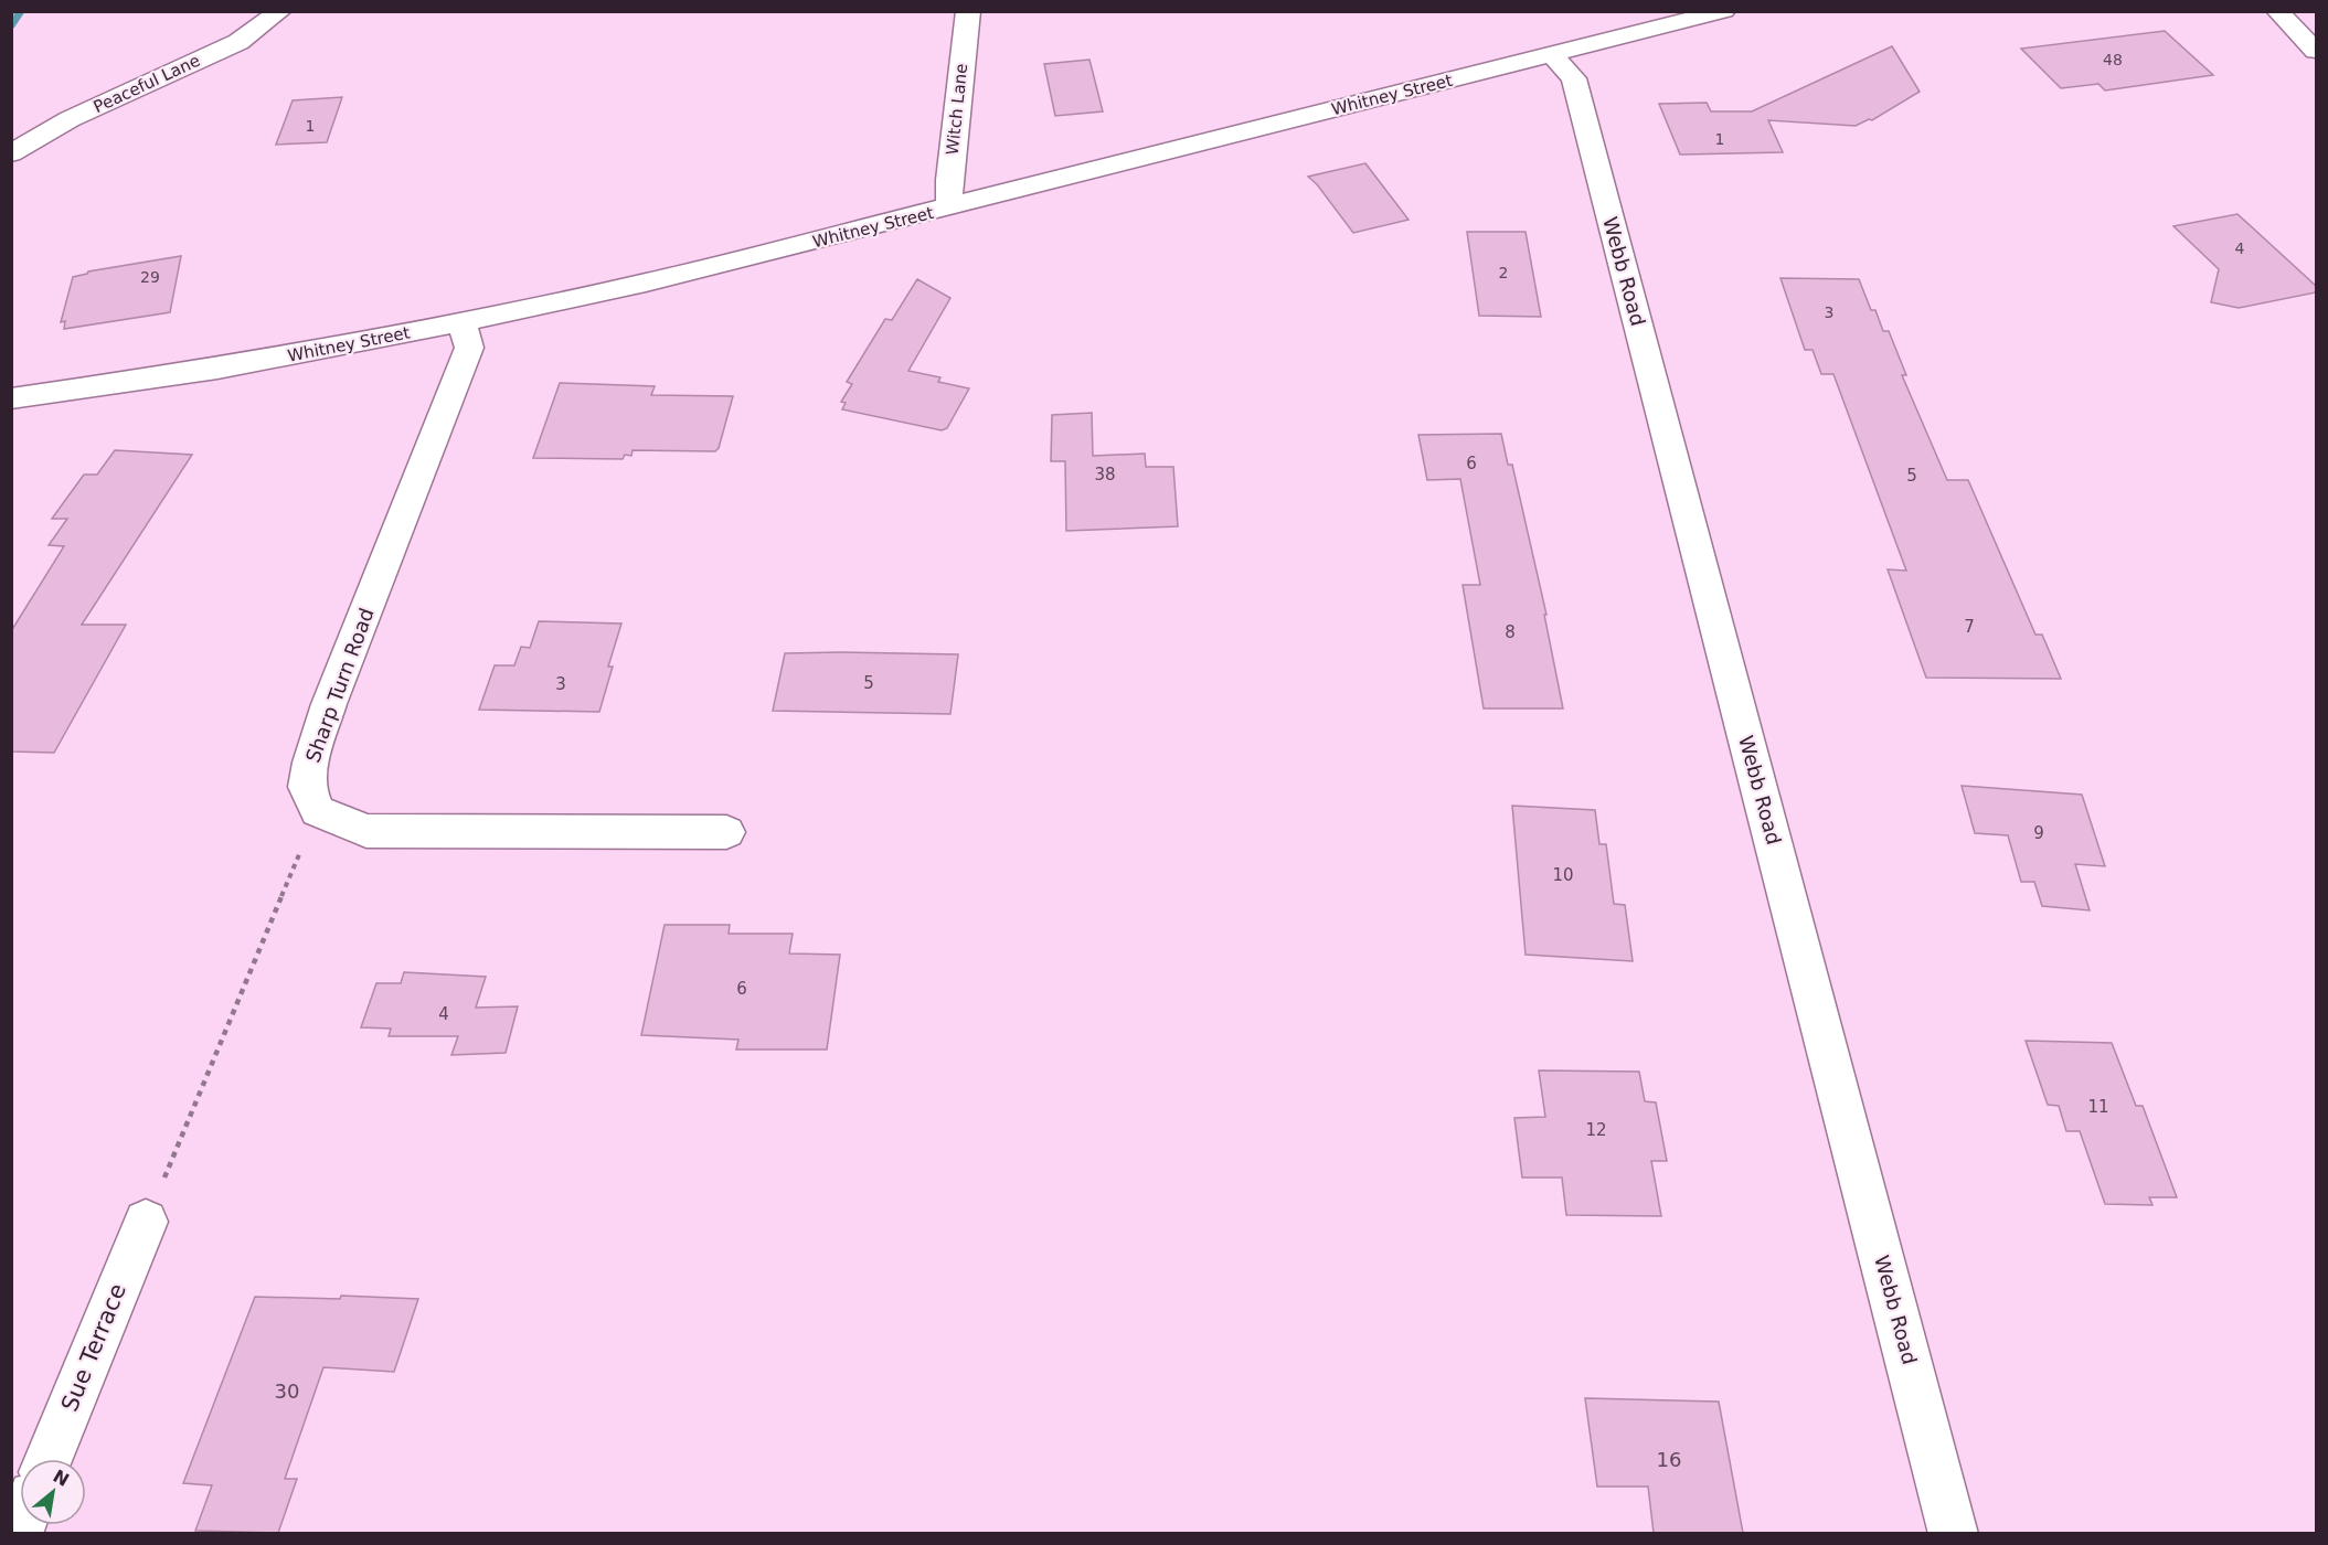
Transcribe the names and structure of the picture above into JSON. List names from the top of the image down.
{
  "streets": {
    "street": [
      "Peaceful Lane",
      "Whitney Street",
      "Witch Lane",
      "Webb Road",
      "Sharp Turn Road",
      "Sue Terrace"
    ]
  },
  "crossings": [
    ["Whitney Street", "Witch Lane"],
    ["Whitney Street", "Webb Road"],
    ["Whitney Street", "Sharp Turn Road"]
  ],
  "house_numbers": [
    "48",
    "1",
    "1",
    "4",
    "2",
    "29",
    "3",
    "6",
    "38",
    "5",
    "7",
    "8",
    "5",
    "3",
    "9",
    "10",
    "6",
    "4",
    "11",
    "12",
    "30",
    "16"
  ],
  "north": "top right"
}
